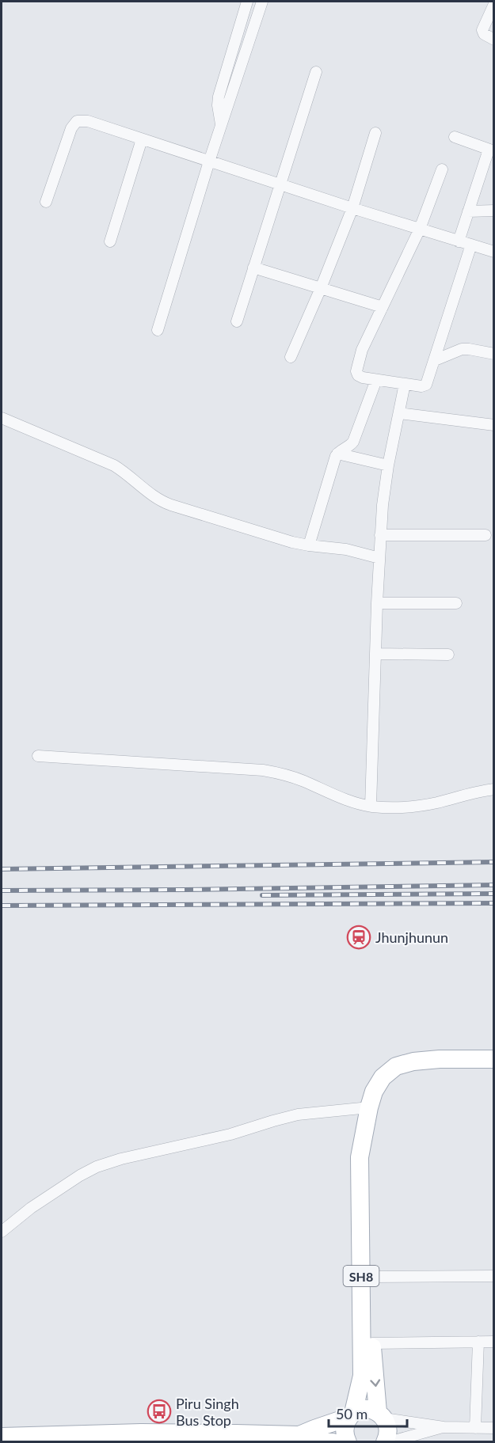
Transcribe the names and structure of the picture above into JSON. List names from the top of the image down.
{
  "streets": {
    "main road": ["SH8"]
  },
  "places": {
    "station": ["Jhunjhunun"],
    "bus stop": ["Piru Singh Bus Stop"]
  },
  "scale_bar": "50 m"
}
